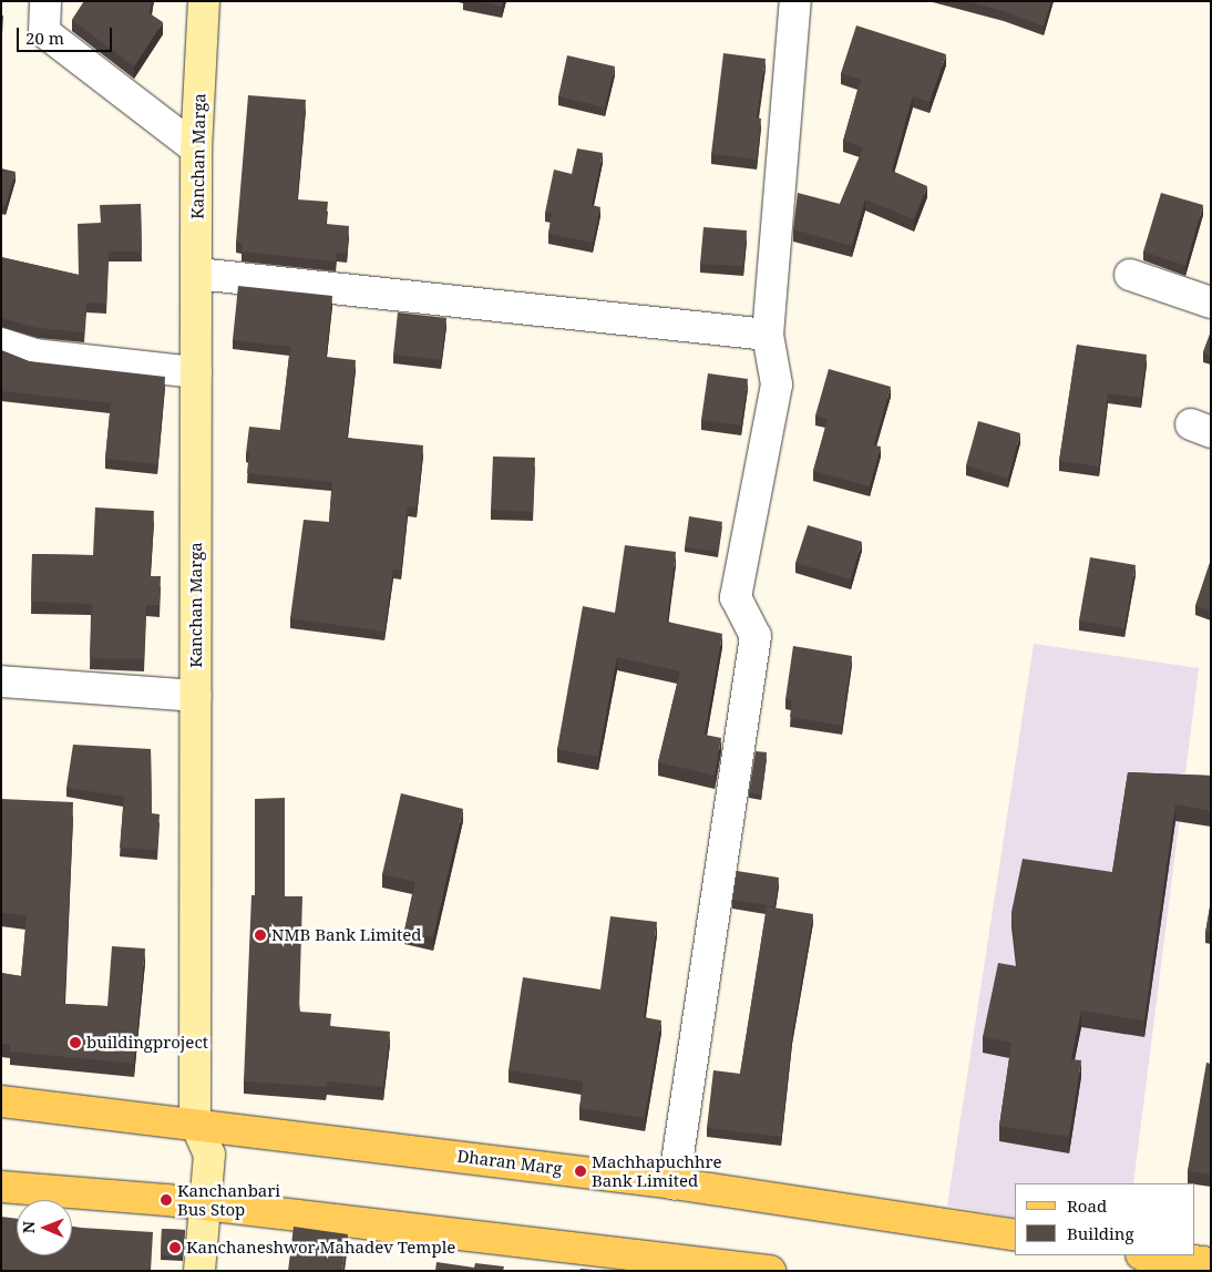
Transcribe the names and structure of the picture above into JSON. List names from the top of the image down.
{
  "streets": {
    "main road": ["Kanchan Marga", "Dharan Marg"]
  },
  "crossings": [
    ["Kanchan Marga", "Dharan Marg"]
  ],
  "places": [
    "NMB Bank Limited",
    "buildingproject",
    "Machhapuchhre Bank Limited",
    "Kanchanbari Bus Stop",
    "Kanchaneshwor Mahadev Temple"
  ],
  "legend": ["Road", "Building"],
  "scale_bar": "20 m",
  "north": "left"
}
